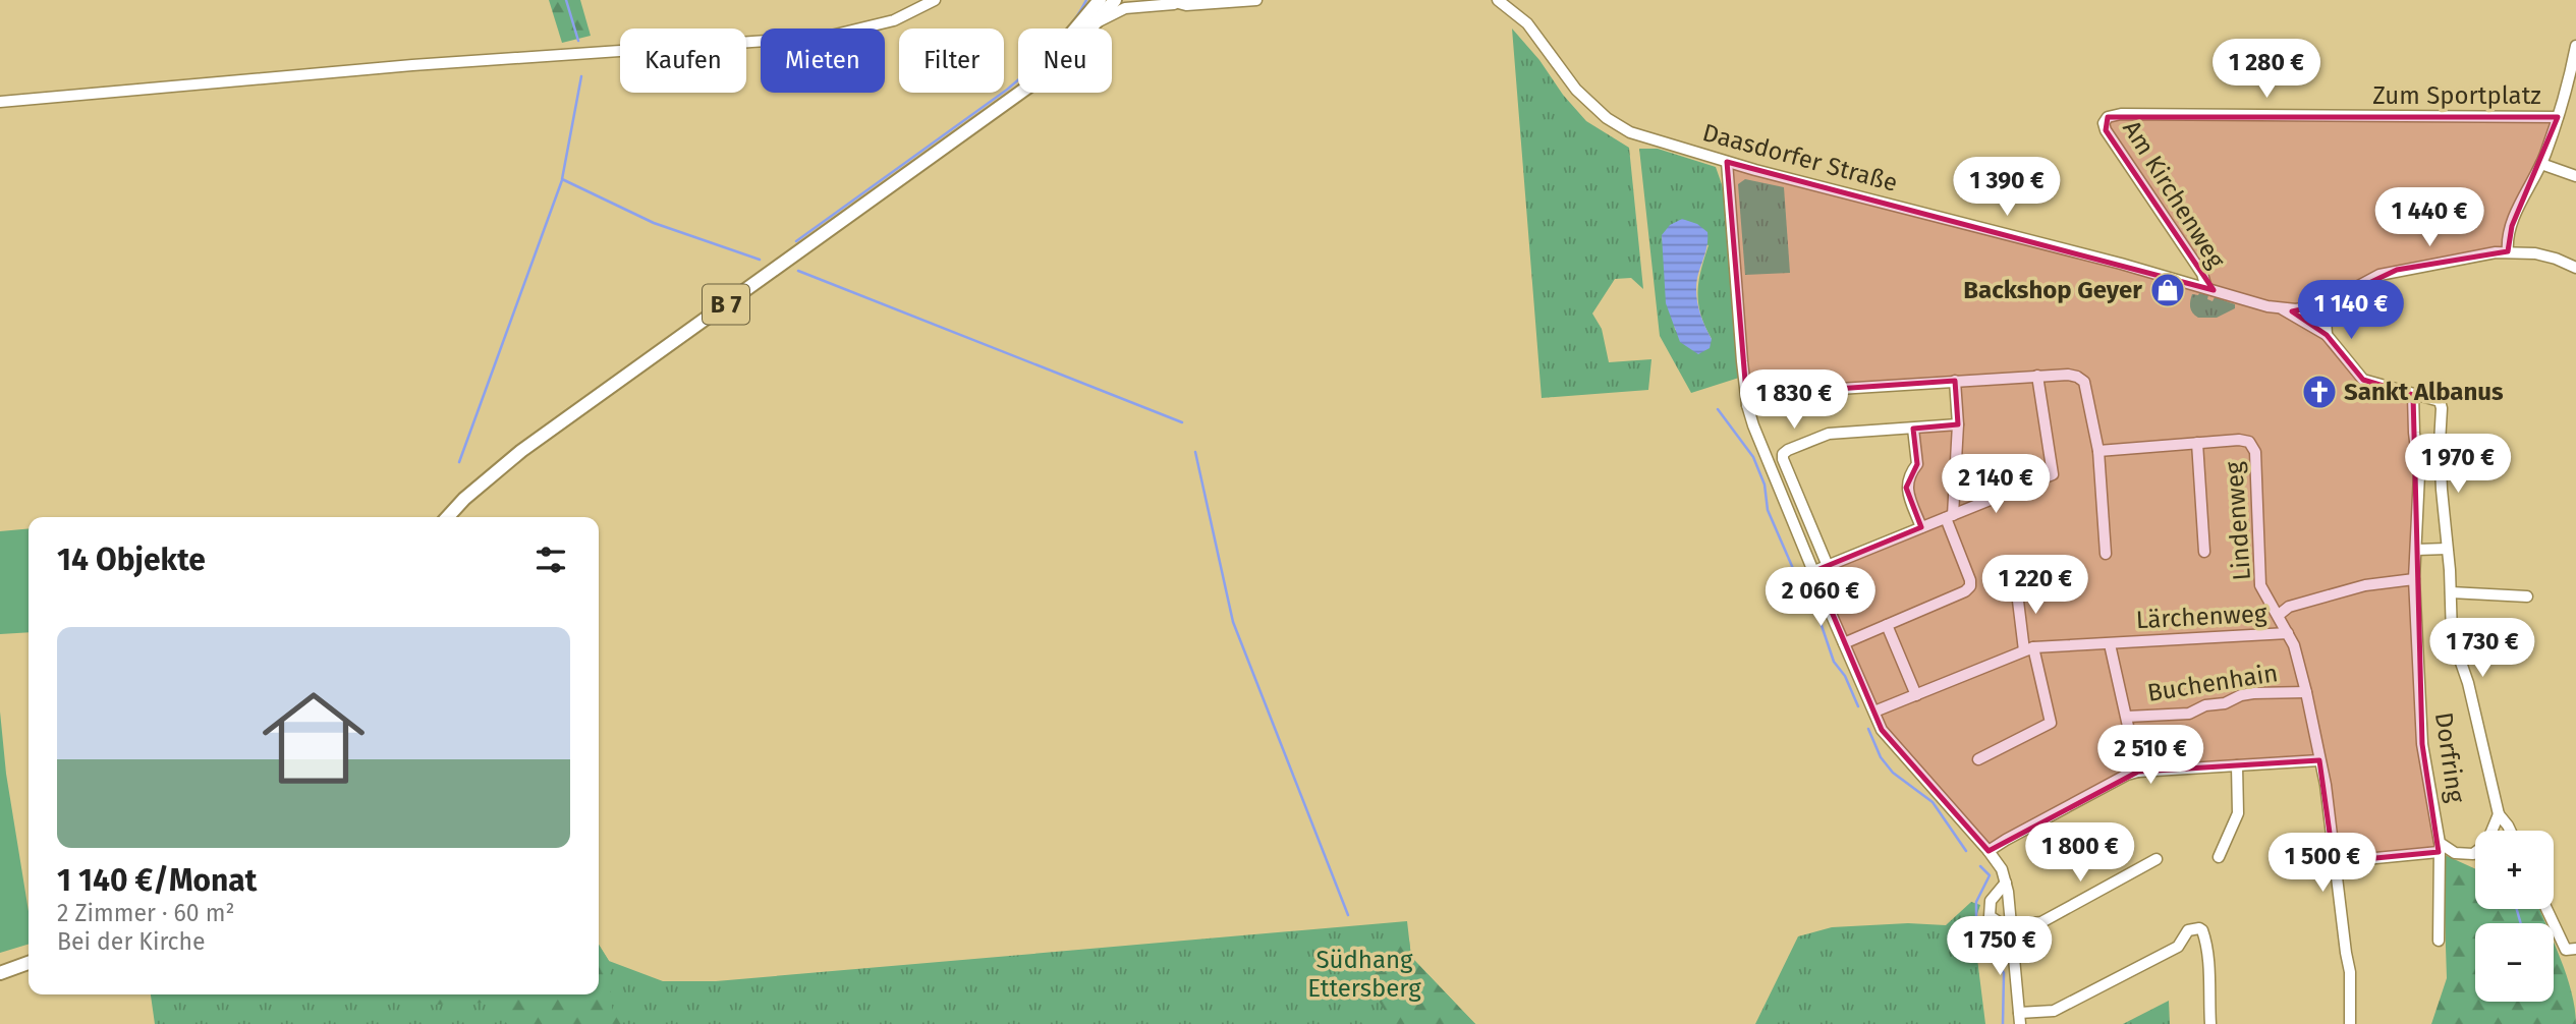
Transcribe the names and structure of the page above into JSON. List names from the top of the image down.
{
  "streets": {
    "main road": ["B 7"],
    "street": [
      "Zum Sportplatz",
      "Daasdorfer Straße",
      "Am Kirchenweg",
      "Lindenweg",
      "Lärchenweg",
      "Buchenhain",
      "Dorfring"
    ]
  },
  "crossings": [
    ["Zum Sportplatz", "Daasdorfer Straße"],
    ["Zum Sportplatz", "Am Kirchenweg"],
    ["Daasdorfer Straße", "Am Kirchenweg"],
    ["Lindenweg", "Lärchenweg"],
    ["Lindenweg", "Buchenhain"],
    ["Lärchenweg", "Buchenhain"]
  ],
  "parks": ["Südhang Ettersberg"],
  "places": {
    "shop": ["Backshop Geyer"],
    "church": ["Sankt Albanus"]
  },
  "page": {
    "chip": [
      "Kaufen",
      "Mieten",
      "Filter",
      "Neu"
    ],
    "price": [
      "1 280 €",
      "1 390 €",
      "1 440 €",
      "1 140 €",
      "1 830 €",
      "1 970 €",
      "2 140 €",
      "1 220 €",
      "2 060 €",
      "1 730 €",
      "2 510 €",
      "1 800 €",
      "1 500 €",
      "1 750 €"
    ],
    "heading": "14 Objekte",
    "list": [
      {
        "name": "1 140 €/Monat",
        "note": "2 Zimmer · 60 m² · Bei der Kirche"
      }
    ],
    "map_buttons": ["+", "−"]
  }
}
